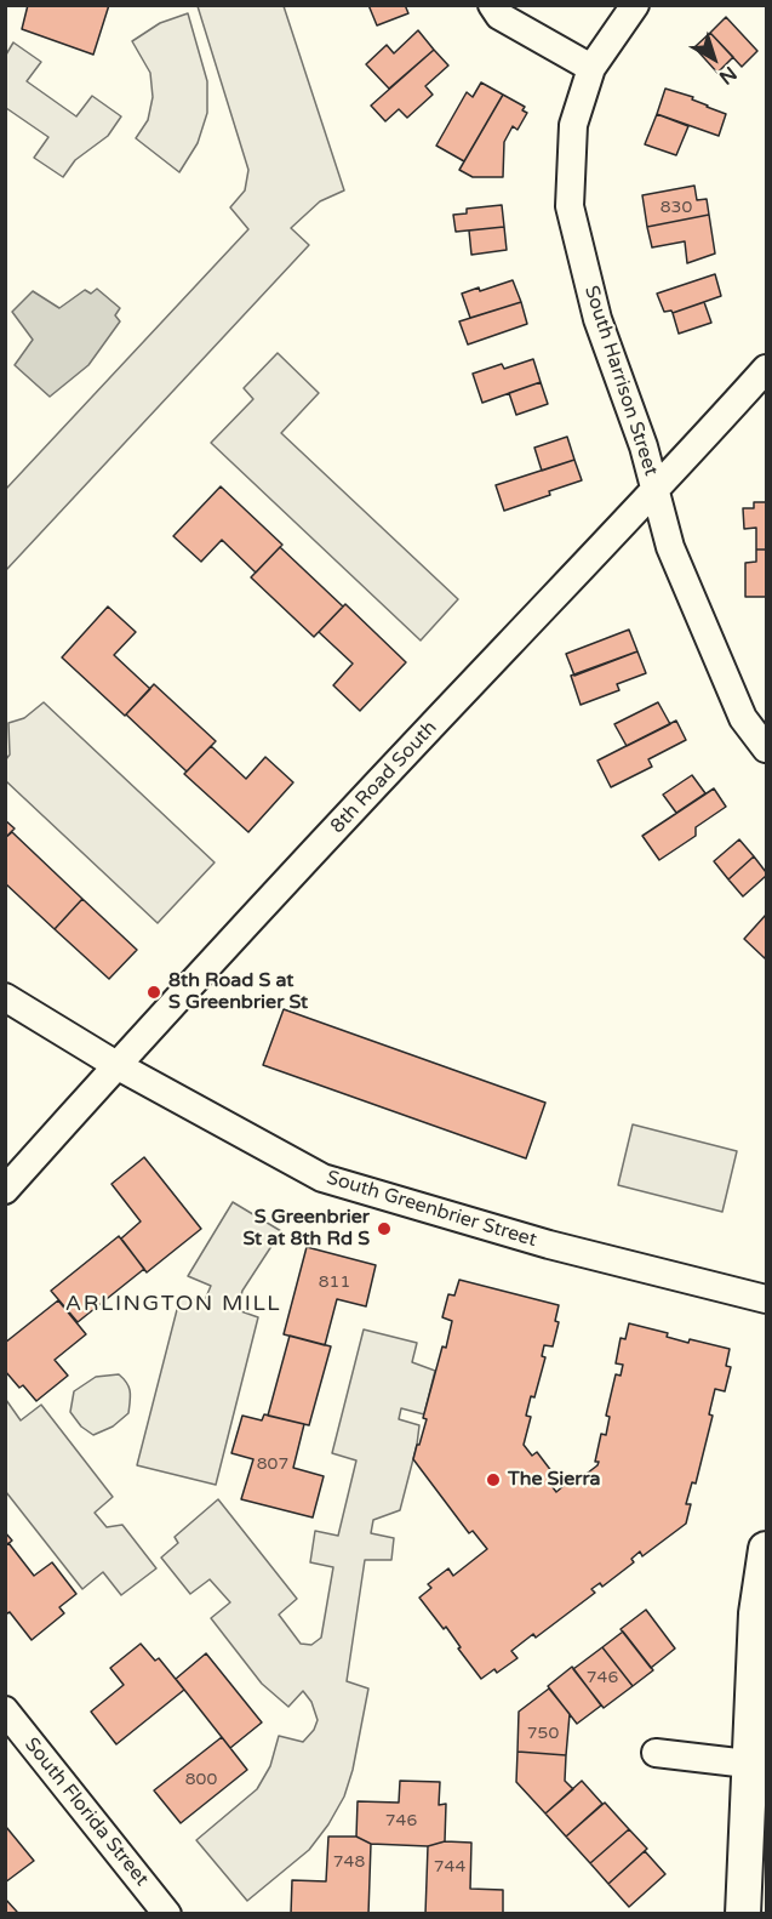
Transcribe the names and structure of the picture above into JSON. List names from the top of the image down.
{
  "streets": {
    "street": [
      "South Harrison Street",
      "8th Road South",
      "South Greenbrier Street",
      "South Florida Street"
    ]
  },
  "crossings": [
    ["South Harrison Street", "8th Road South"],
    ["8th Road South", "South Greenbrier Street"]
  ],
  "districts": ["ARLINGTON MILL"],
  "places": ["8th Road S at S Greenbrier St", "S Greenbrier St at 8th Rd S", "The Sierra"],
  "house_numbers": [
    "830",
    "811",
    "807",
    "746",
    "750",
    "800",
    "746",
    "748",
    "744"
  ],
  "north": "bottom right"
}
